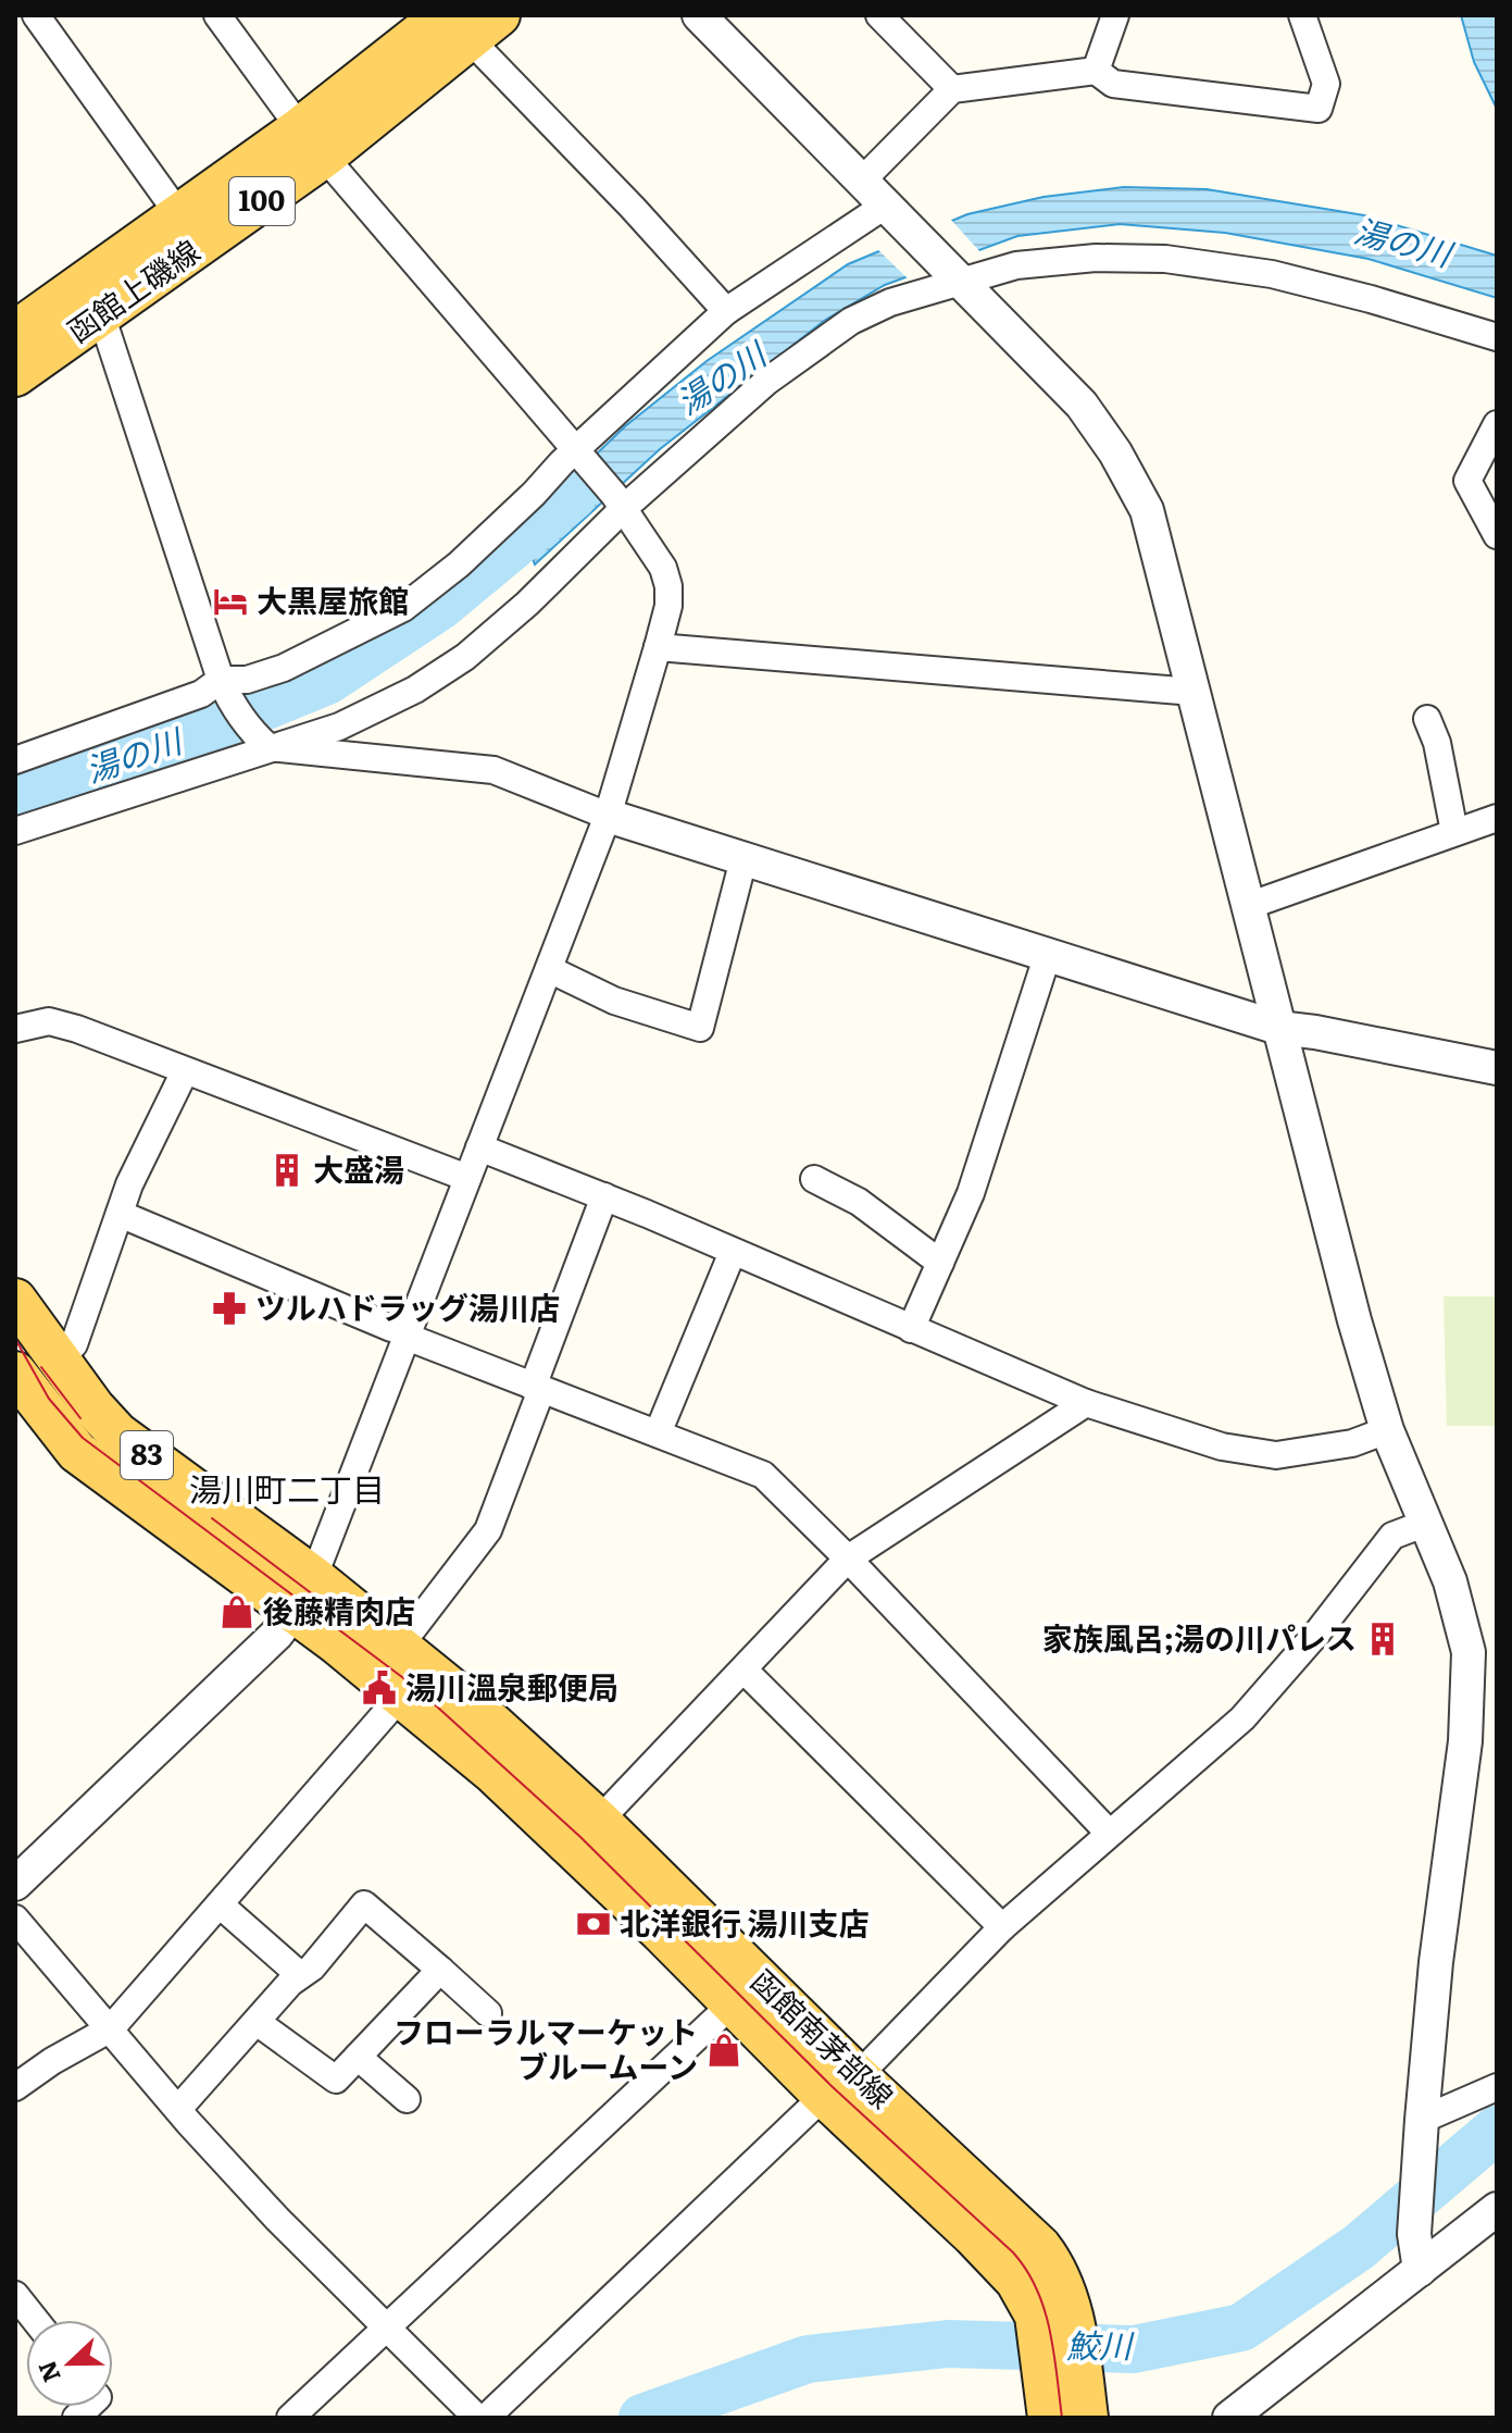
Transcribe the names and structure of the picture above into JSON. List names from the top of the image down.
{
  "streets": {
    "main road": [
      "100",
      "函館上磯線",
      "83",
      "函館南茅部線"
    ]
  },
  "crossings": [
    ["83", "函館南茅部線"]
  ],
  "districts": ["湯川町二丁目"],
  "water": ["湯の川", "鮫川"],
  "places": {
    "hotel": ["大黒屋旅館"],
    "building": ["大盛湯", "家族風呂;湯の川パレス"],
    "pharmacy": ["ツルハドラッグ湯川店"],
    "shop": ["後藤精肉店", "フローラルマーケット ブルームーン"],
    "public building": ["湯川溫泉郵便局"],
    "bank": ["北洋銀行 湯川支店"]
  },
  "north": "left"
}
